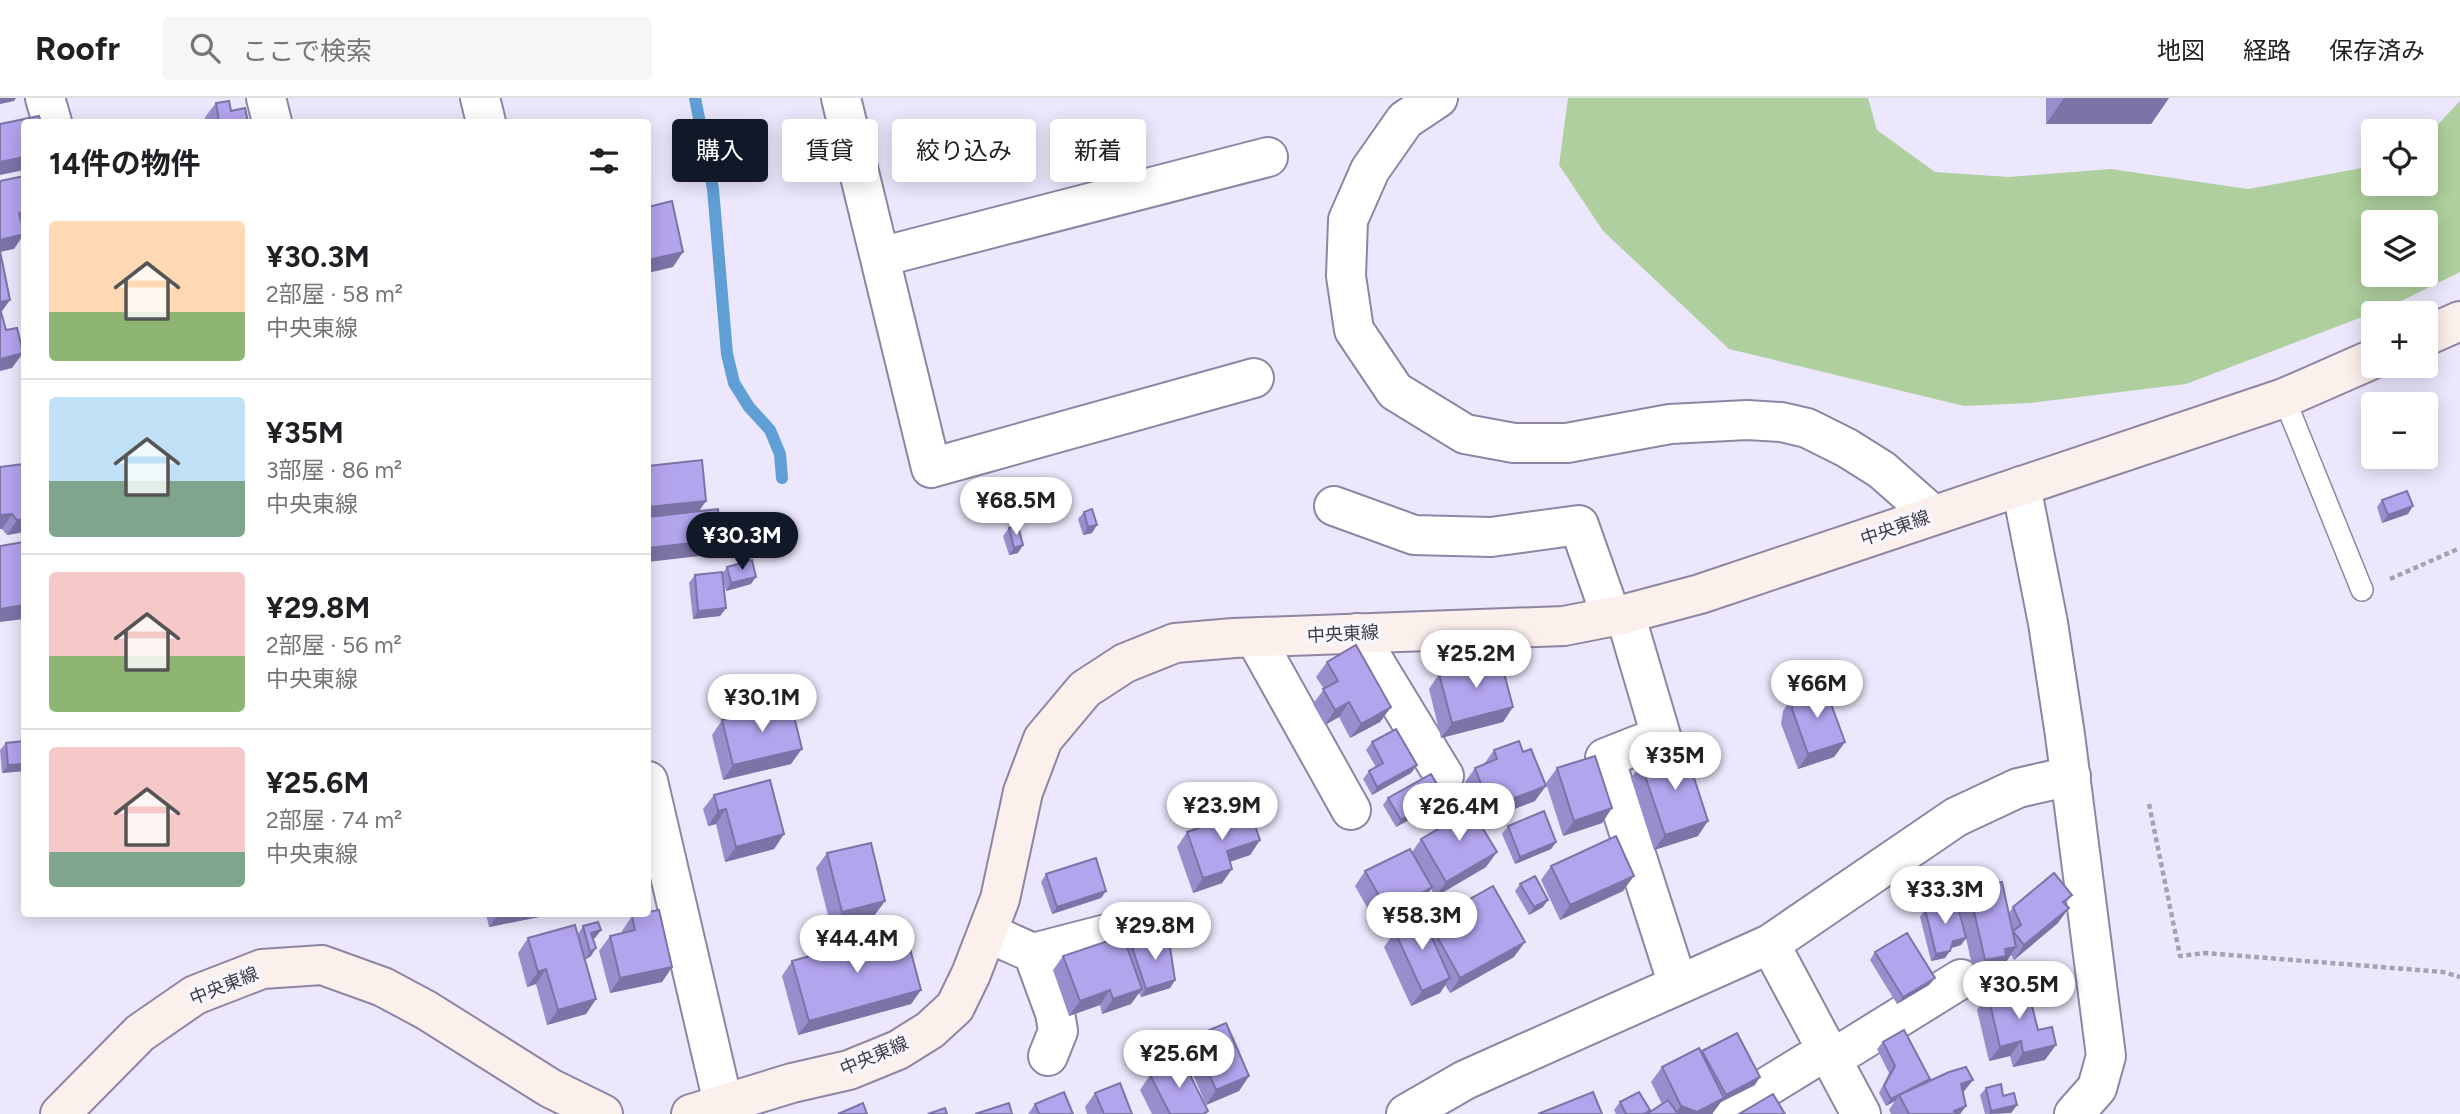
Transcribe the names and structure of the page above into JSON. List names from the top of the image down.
{
  "streets": {
    "main road": ["中央東線"]
  },
  "page": {
    "header": "Roofr",
    "search": "ここで検索",
    "nav": ["地図", "経路", "保存済み"],
    "map_buttons": ["+", "−"],
    "chip": [
      "購入",
      "賃貸",
      "絞り込み",
      "新着"
    ],
    "heading": "14件の物件",
    "list": [
      {
        "name": "¥30.3M",
        "note": "2部屋 · 58 m² · 中央東線"
      },
      {
        "name": "¥35M",
        "note": "3部屋 · 86 m² · 中央東線"
      },
      {
        "name": "¥29.8M",
        "note": "2部屋 · 56 m² · 中央東線"
      },
      {
        "name": "¥25.6M",
        "note": "2部屋 · 74 m² · 中央東線"
      }
    ],
    "price": [
      "¥68.5M",
      "¥30.3M",
      "¥25.2M",
      "¥66M",
      "¥30.1M",
      "¥35M",
      "¥23.9M",
      "¥26.4M",
      "¥33.3M",
      "¥58.3M",
      "¥29.8M",
      "¥44.4M",
      "¥30.5M",
      "¥25.6M"
    ]
  }
}
